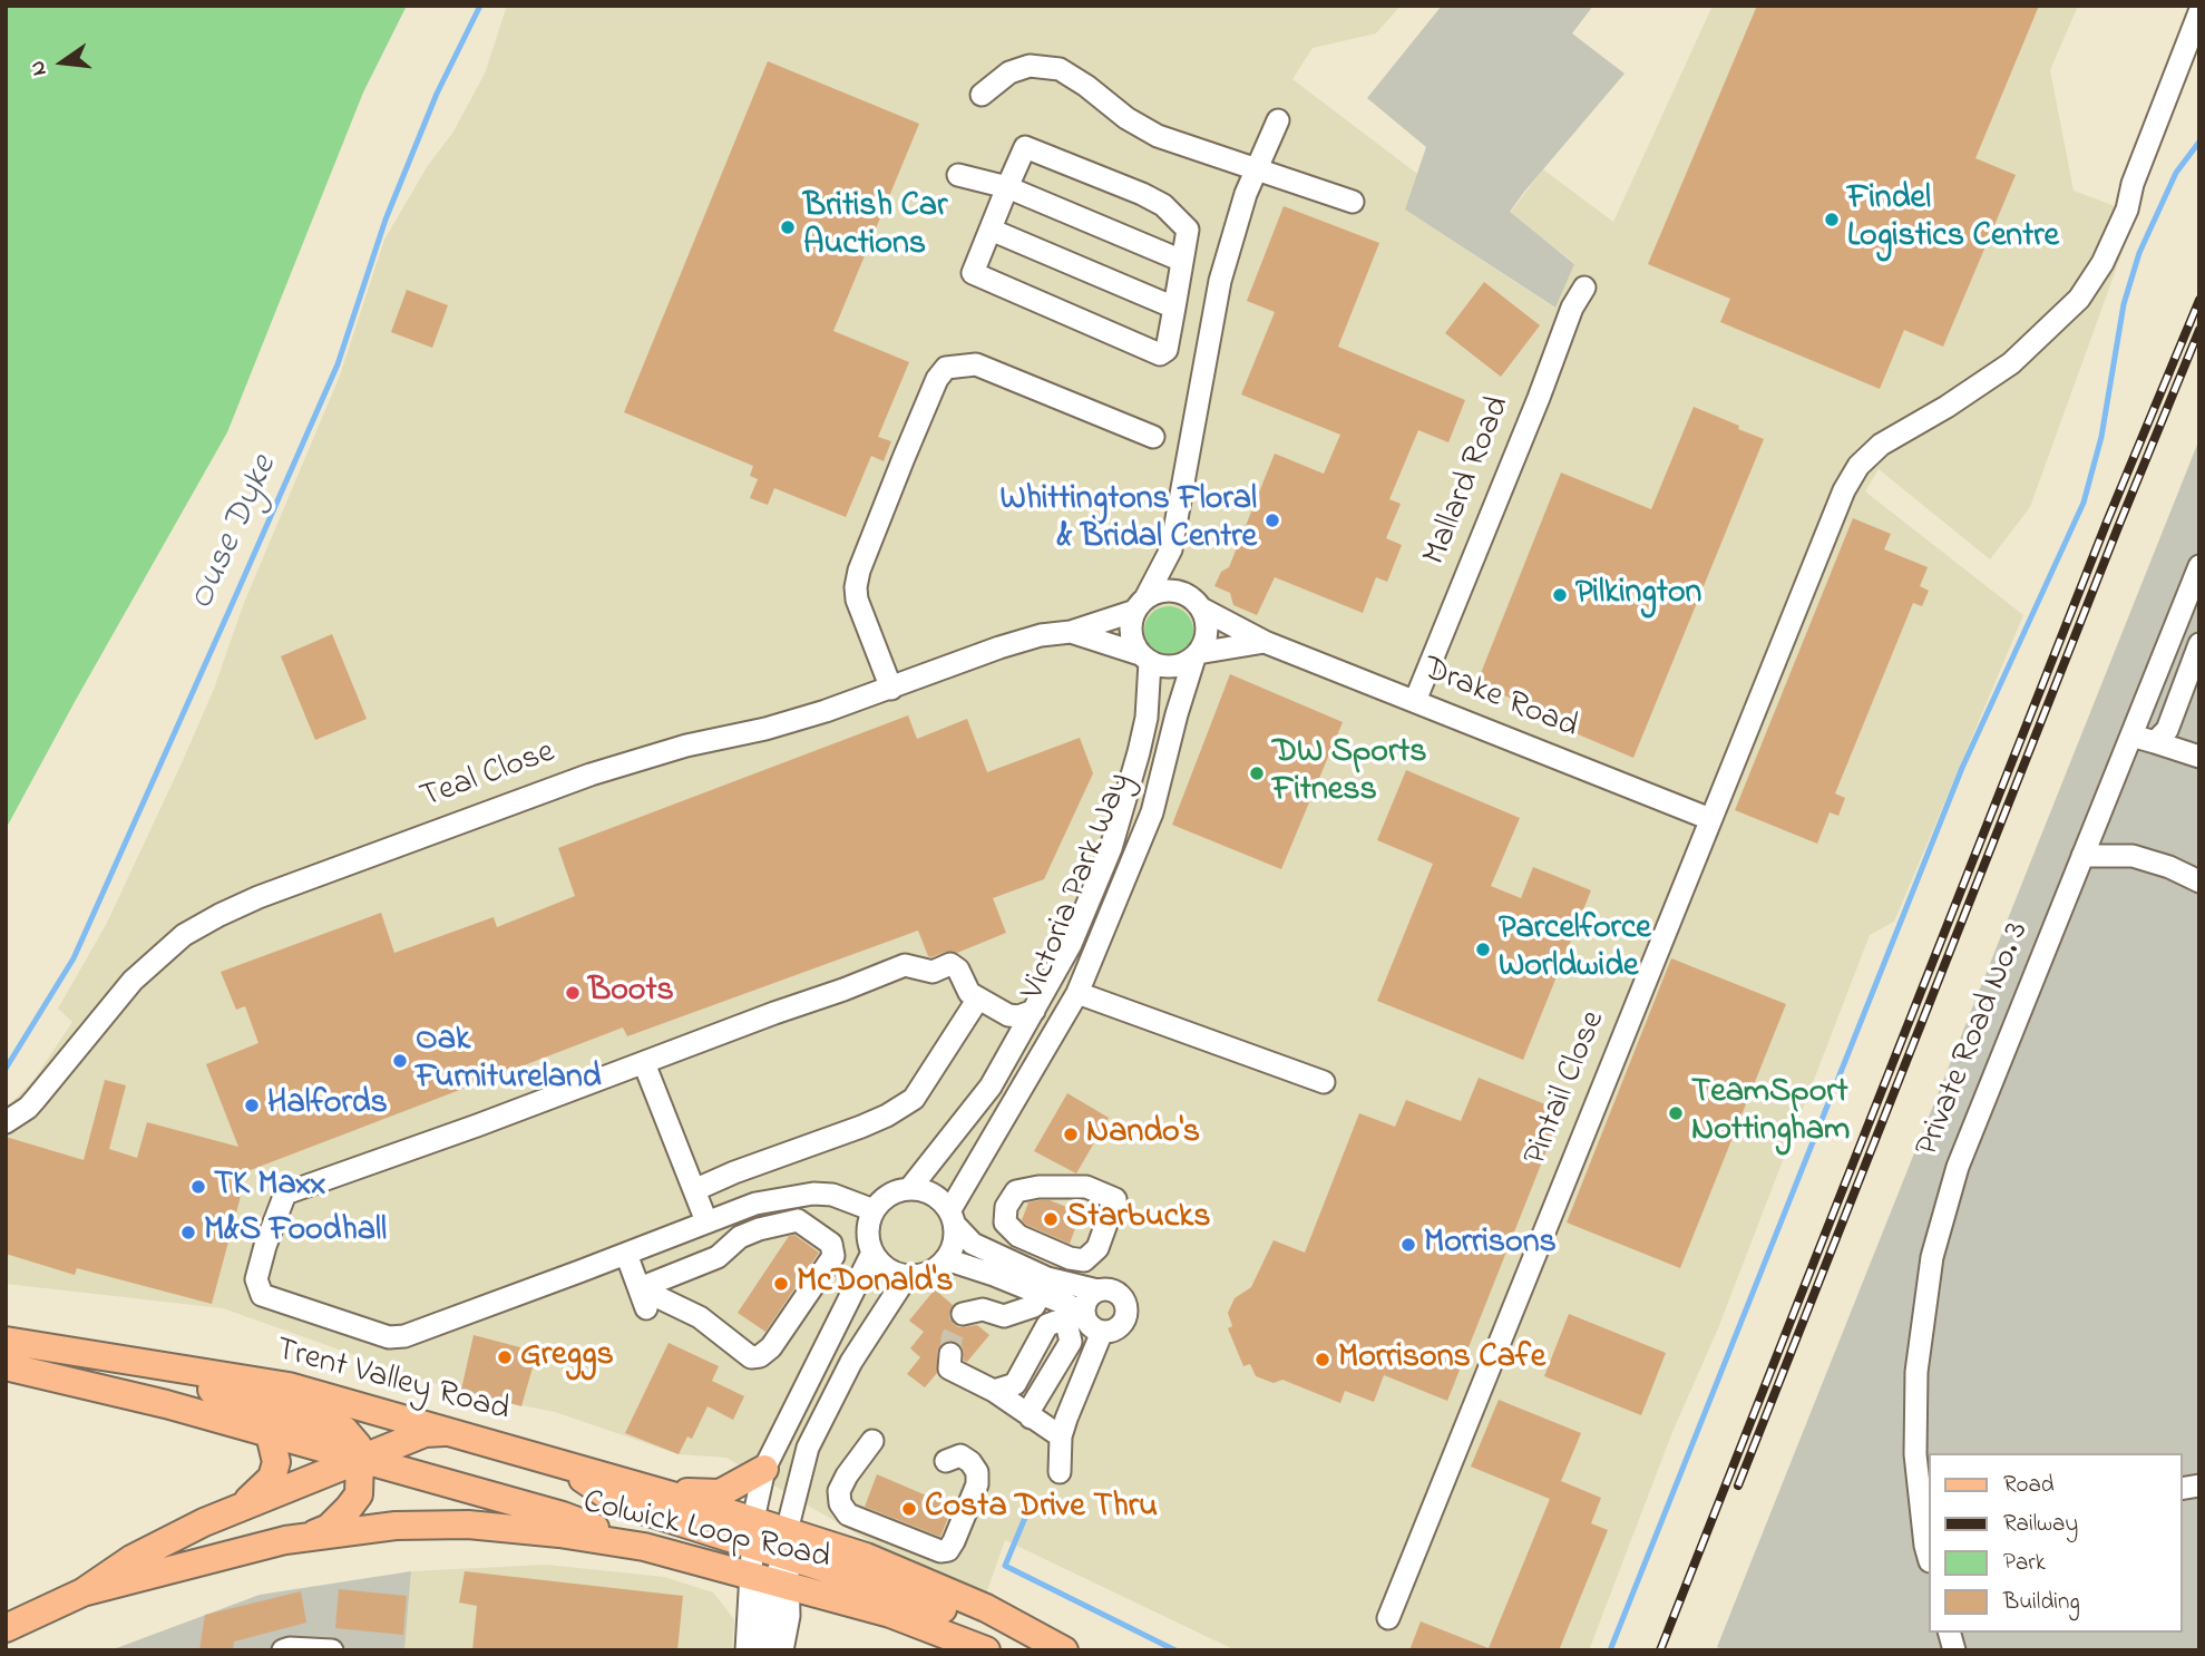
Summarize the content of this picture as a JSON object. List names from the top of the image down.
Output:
{
  "streets": {
    "main road": ["Trent Valley Road", "Colwick Loop Road"],
    "street": [
      "Mallard Road",
      "Drake Road",
      "Teal Close",
      "Victoria Park Way",
      "Private Road No. 3",
      "Pintail Close"
    ]
  },
  "crossings": [
    ["Mallard Road", "Drake Road"],
    ["Drake Road", "Teal Close"],
    ["Drake Road", "Victoria Park Way"],
    ["Drake Road", "Pintail Close"],
    ["Teal Close", "Victoria Park Way"],
    ["Trent Valley Road", "Colwick Loop Road"]
  ],
  "water": ["Ouse Dyke"],
  "places": [
    "Findel Logistics Centre",
    "British Car Auctions",
    "Whittingtons Floral & Bridal Centre",
    "Pilkington",
    "DW Sports Fitness",
    "Parcelforce Worldwide",
    "Boots",
    "Oak Furnitureland",
    "Halfords",
    "TeamSport Nottingham",
    "Nando's",
    "TK Maxx",
    "Starbucks",
    "M&S Foodhall",
    "Morrisons",
    "McDonald's",
    "Greggs",
    "Morrisons Cafe",
    "Costa Drive Thru"
  ],
  "legend": [
    "Road",
    "Railway",
    "Park",
    "Building"
  ],
  "north": "left"
}
